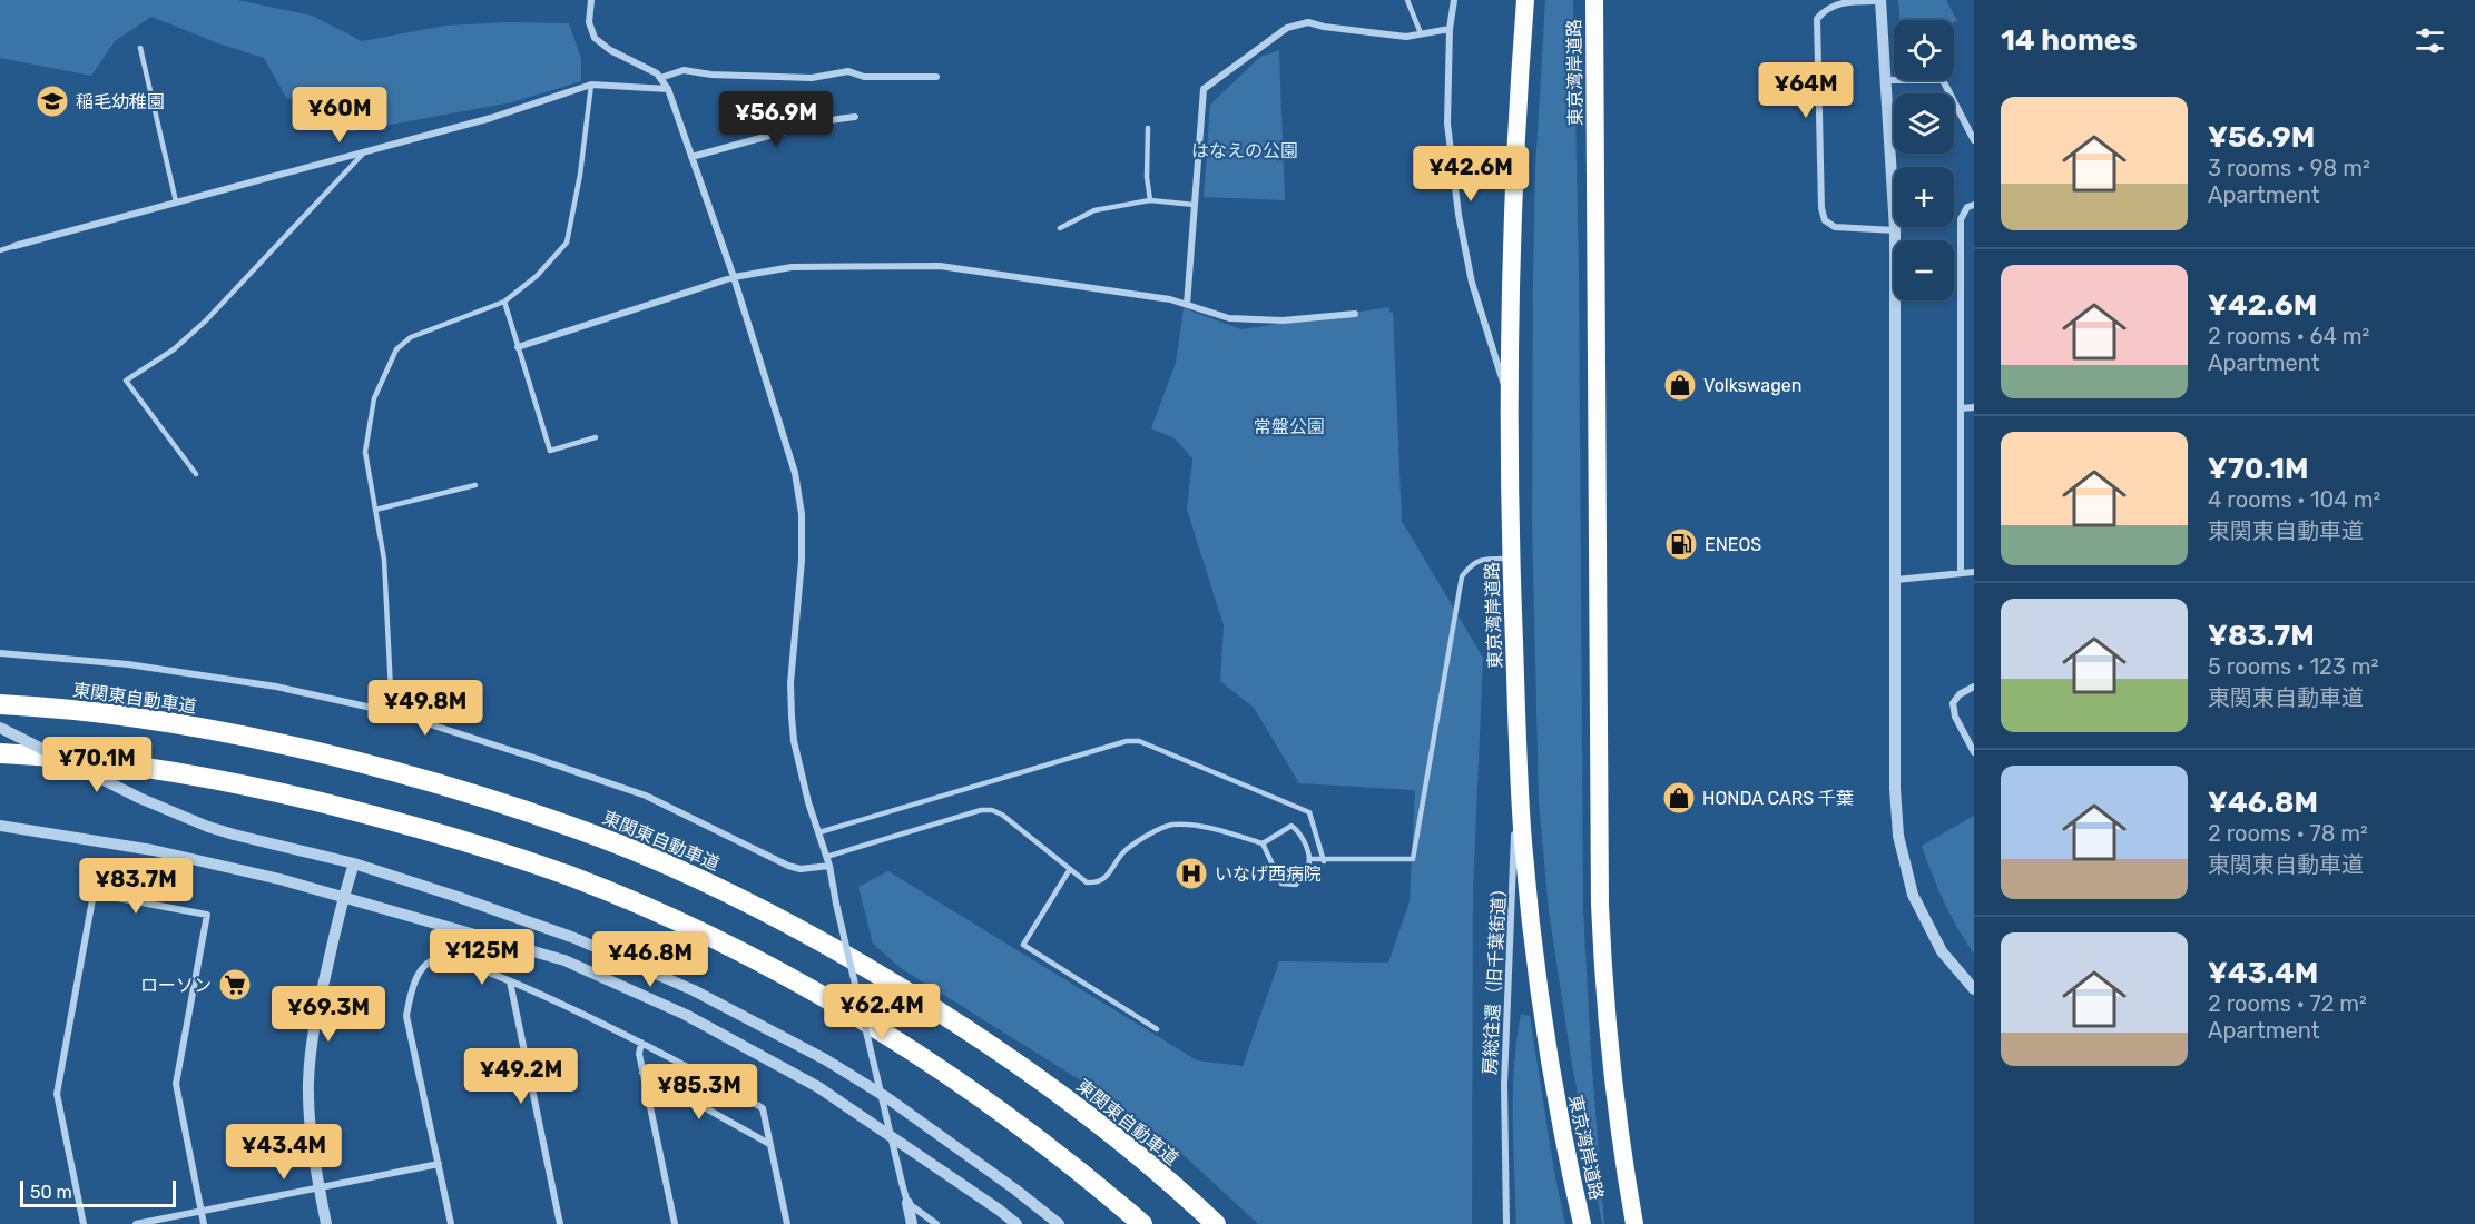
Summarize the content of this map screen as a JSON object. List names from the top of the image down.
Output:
{
  "streets": {
    "highway": ["東京湾岸道路", "東関東自動車道"],
    "street": ["房総往還（旧千葉街道）"]
  },
  "crossings": [
    ["東京湾岸道路", "房総往還（旧千葉街道）"]
  ],
  "parks": ["はなえの公園", "常盤公園"],
  "places": {
    "school or university": ["稲毛幼稚園"],
    "shop": ["Volkswagen", "HONDA CARS 千葉"],
    "fuel station": ["ENEOS"],
    "hospital": ["いなげ西病院"],
    "supermarket": ["ローソン"]
  },
  "scale_bar": "50 m",
  "page": {
    "heading": "14 homes",
    "map_buttons": ["+", "−"],
    "price": [
      "¥64M",
      "¥60M",
      "¥56.9M",
      "¥42.6M",
      "¥49.8M",
      "¥70.1M",
      "¥83.7M",
      "¥125M",
      "¥46.8M",
      "¥62.4M",
      "¥69.3M",
      "¥49.2M",
      "¥85.3M",
      "¥43.4M"
    ],
    "list": [
      {
        "name": "¥56.9M",
        "note": "3 rooms · 98 m² · Apartment"
      },
      {
        "name": "¥42.6M",
        "note": "2 rooms · 64 m² · Apartment"
      },
      {
        "name": "¥70.1M",
        "note": "4 rooms · 104 m² · 東関東自動車道"
      },
      {
        "name": "¥83.7M",
        "note": "5 rooms · 123 m² · 東関東自動車道"
      },
      {
        "name": "¥46.8M",
        "note": "2 rooms · 78 m² · 東関東自動車道"
      },
      {
        "name": "¥43.4M",
        "note": "2 rooms · 72 m² · Apartment"
      }
    ],
    "scale": "50 m"
  }
}
